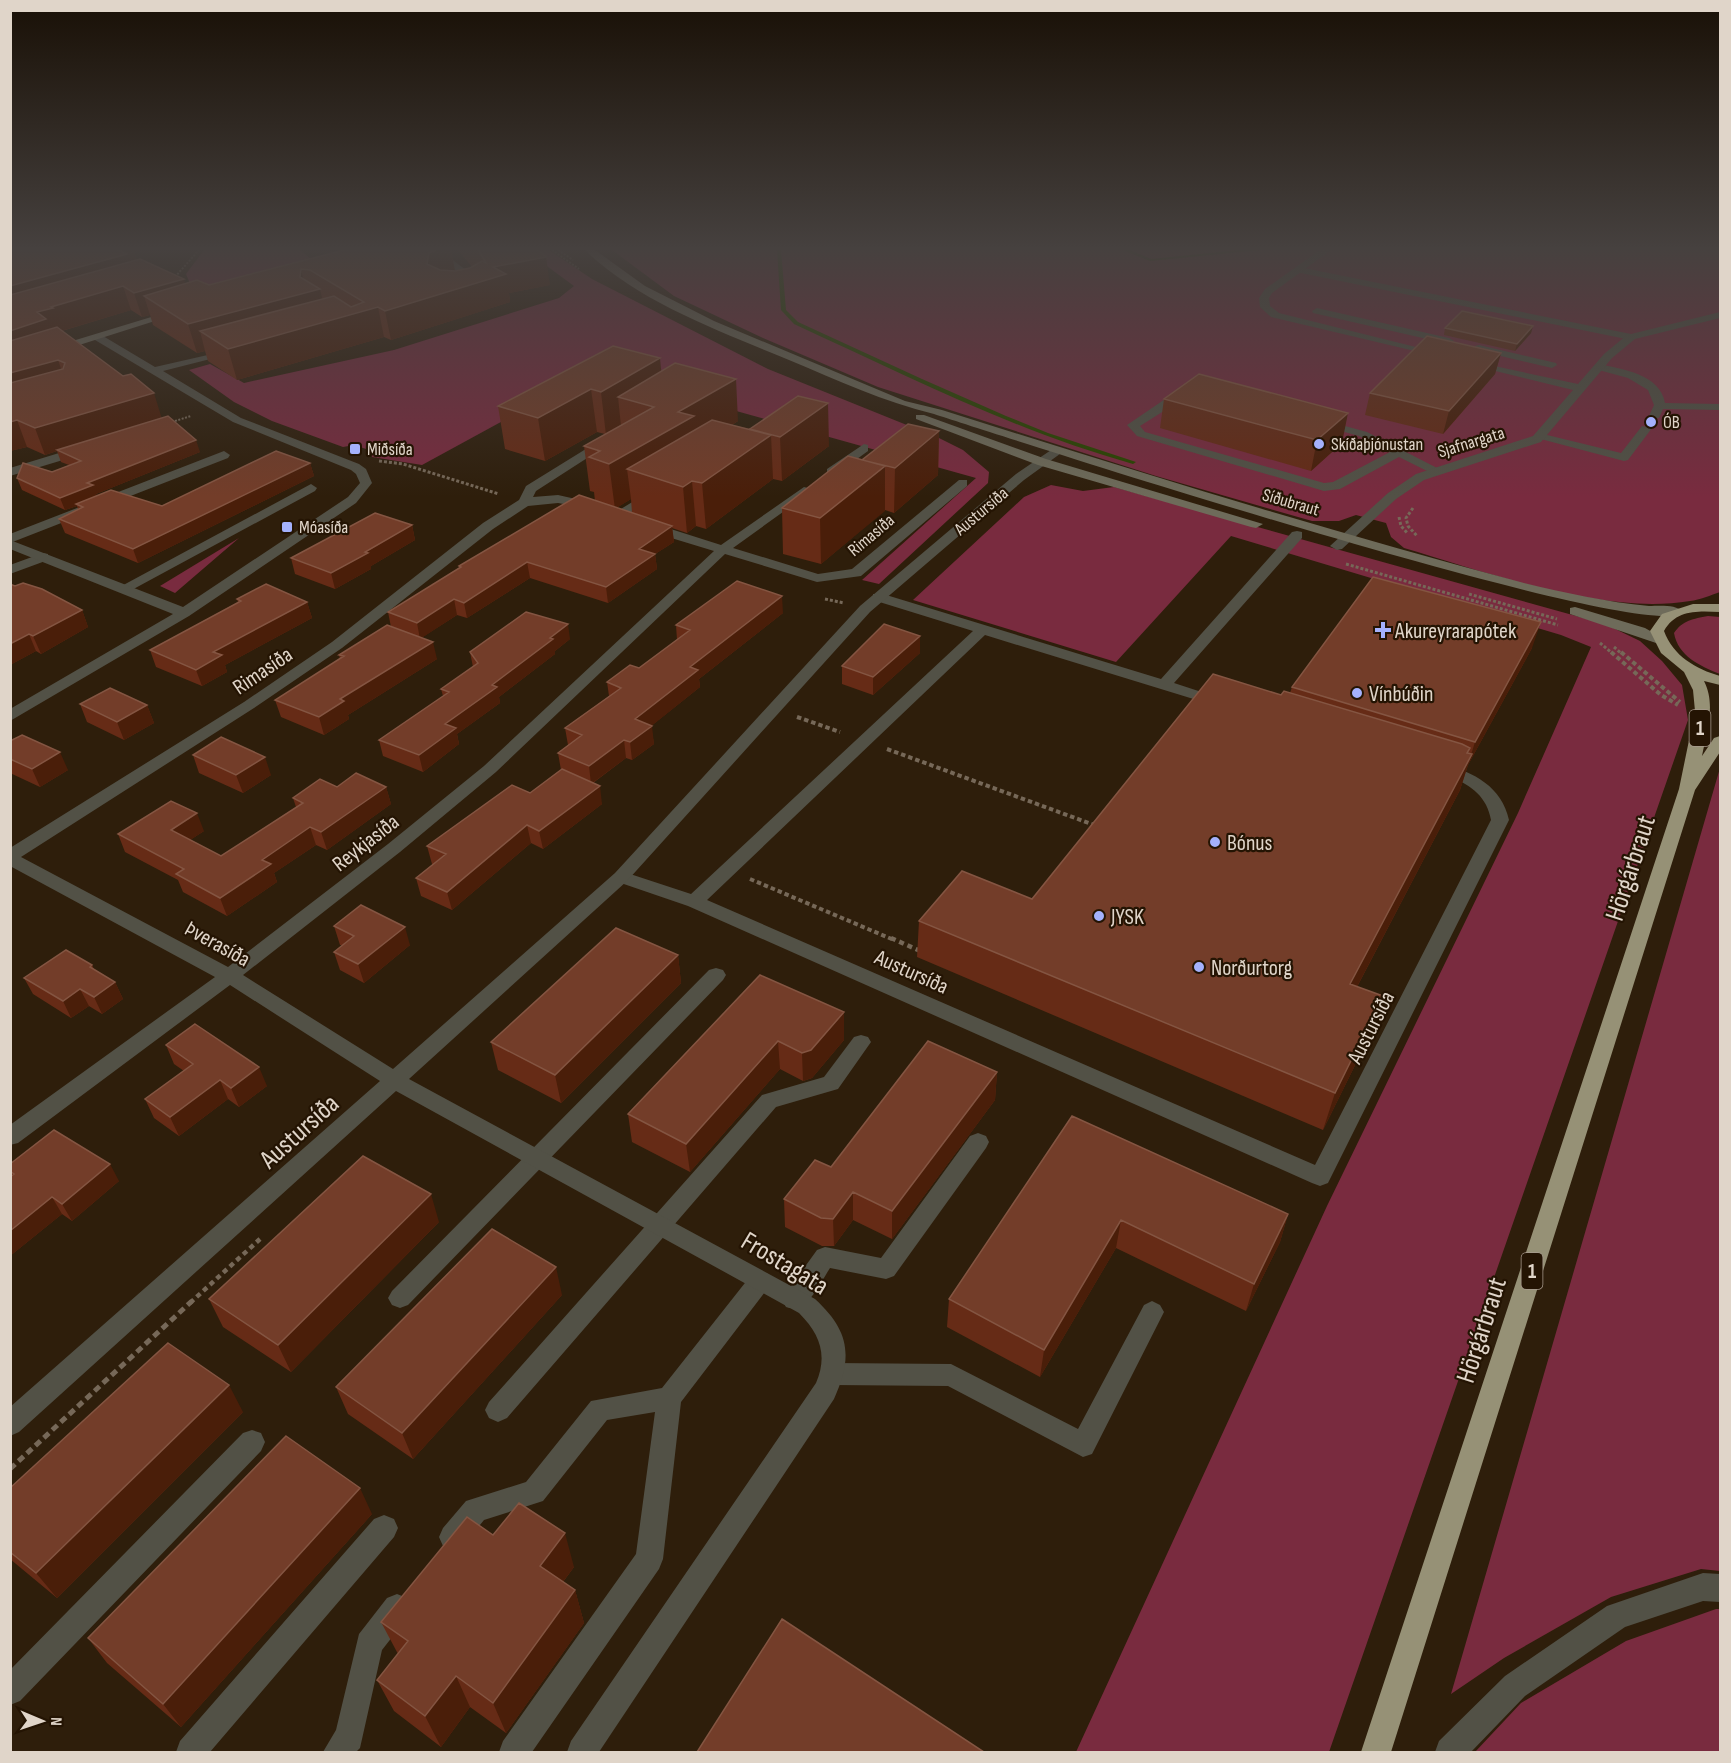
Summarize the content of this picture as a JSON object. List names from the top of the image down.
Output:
{
  "streets": {
    "highway": ["1", "Hörgárbraut"],
    "street": [
      "Sjafnargata",
      "Síðubraut",
      "Austursíða",
      "Rimasíða",
      "Reykjasíða",
      "Þverasíða",
      "Frostagata"
    ]
  },
  "crossings": [
    ["Sjafnargata", "Síðubraut"],
    ["Síðubraut", "Austursíða"],
    ["Síðubraut", "1"],
    ["Austursíða", "Þverasíða"],
    ["Austursíða", "Frostagata"],
    ["Rimasíða", "Reykjasíða"],
    ["Rimasíða", "Þverasíða"],
    ["1", "Hörgárbraut"],
    ["Reykjasíða", "Þverasíða"],
    ["Þverasíða", "Frostagata"]
  ],
  "places": {
    "other": [
      "ÓB",
      "Skíðaþjónustan",
      "Vínbúðin",
      "Bónus",
      "JYSK",
      "Norðurtorg"
    ],
    "transit": ["Miðsíða", "Móasíða"],
    "health": ["Akureyrarapótek"]
  },
  "north": "right"
}
